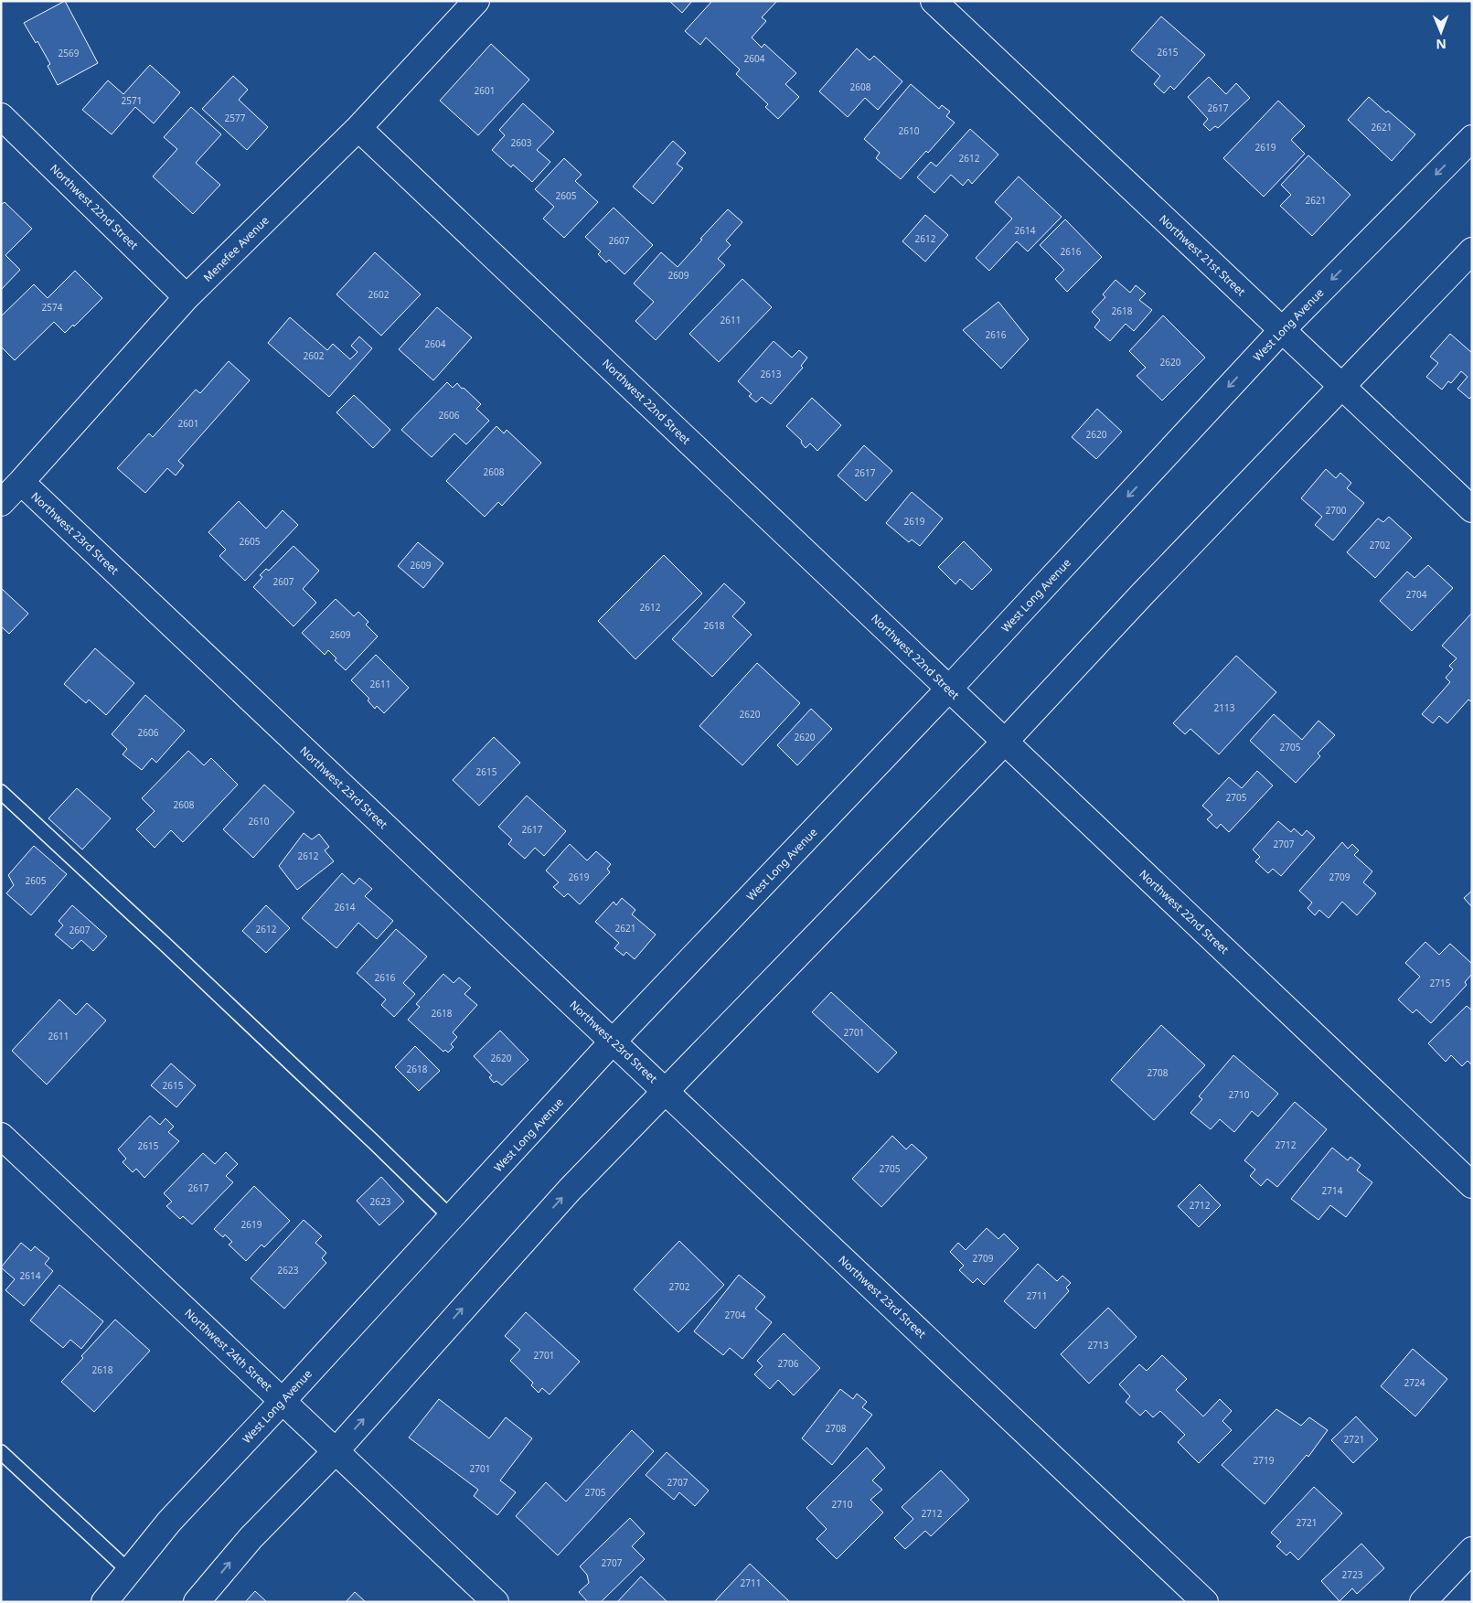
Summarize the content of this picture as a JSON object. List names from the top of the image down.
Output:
{
  "streets": {
    "street": [
      "Northwest 22nd Street",
      "Menefee Avenue",
      "Northwest 21st Street",
      "West Long Avenue",
      "Northwest 23rd Street",
      "Northwest 24th Street"
    ]
  },
  "crossings": [
    ["Northwest 22nd Street", "Menefee Avenue"],
    ["Northwest 22nd Street", "West Long Avenue"],
    ["Menefee Avenue", "Northwest 23rd Street"],
    ["Northwest 21st Street", "West Long Avenue"],
    ["West Long Avenue", "Northwest 23rd Street"],
    ["West Long Avenue", "Northwest 24th Street"]
  ],
  "house_numbers": [
    "2615",
    "2569",
    "2604",
    "2608",
    "2601",
    "2571",
    "2617",
    "2577",
    "2621",
    "2610",
    "2603",
    "2619",
    "2612",
    "2605",
    "2621",
    "2614",
    "2612",
    "2607",
    "2616",
    "2609",
    "2602",
    "2574",
    "2618",
    "2611",
    "2616",
    "2604",
    "2602",
    "2620",
    "2613",
    "2606",
    "2601",
    "2620",
    "2608",
    "2617",
    "2700",
    "2619",
    "2605",
    "2702",
    "2609",
    "2607",
    "2704",
    "2612",
    "2618",
    "2609",
    "2611",
    "2113",
    "2620",
    "2606",
    "2620",
    "2705",
    "2615",
    "2705",
    "2608",
    "2610",
    "2617",
    "2707",
    "2612",
    "2619",
    "2709",
    "2605",
    "2614",
    "2621",
    "2612",
    "2607",
    "2616",
    "2715",
    "2618",
    "2701",
    "2611",
    "2620",
    "2618",
    "2708",
    "2615",
    "2710",
    "2712",
    "2615",
    "2705",
    "2617",
    "2714",
    "2623",
    "2712",
    "2619",
    "2709",
    "2623",
    "2614",
    "2702",
    "2711",
    "2704",
    "2713",
    "2701",
    "2706",
    "2618",
    "2724",
    "2708",
    "2721",
    "2719",
    "2701",
    "2707",
    "2705",
    "2710",
    "2712",
    "2721",
    "2707",
    "2723",
    "2711"
  ],
  "north": "bottom"
}
